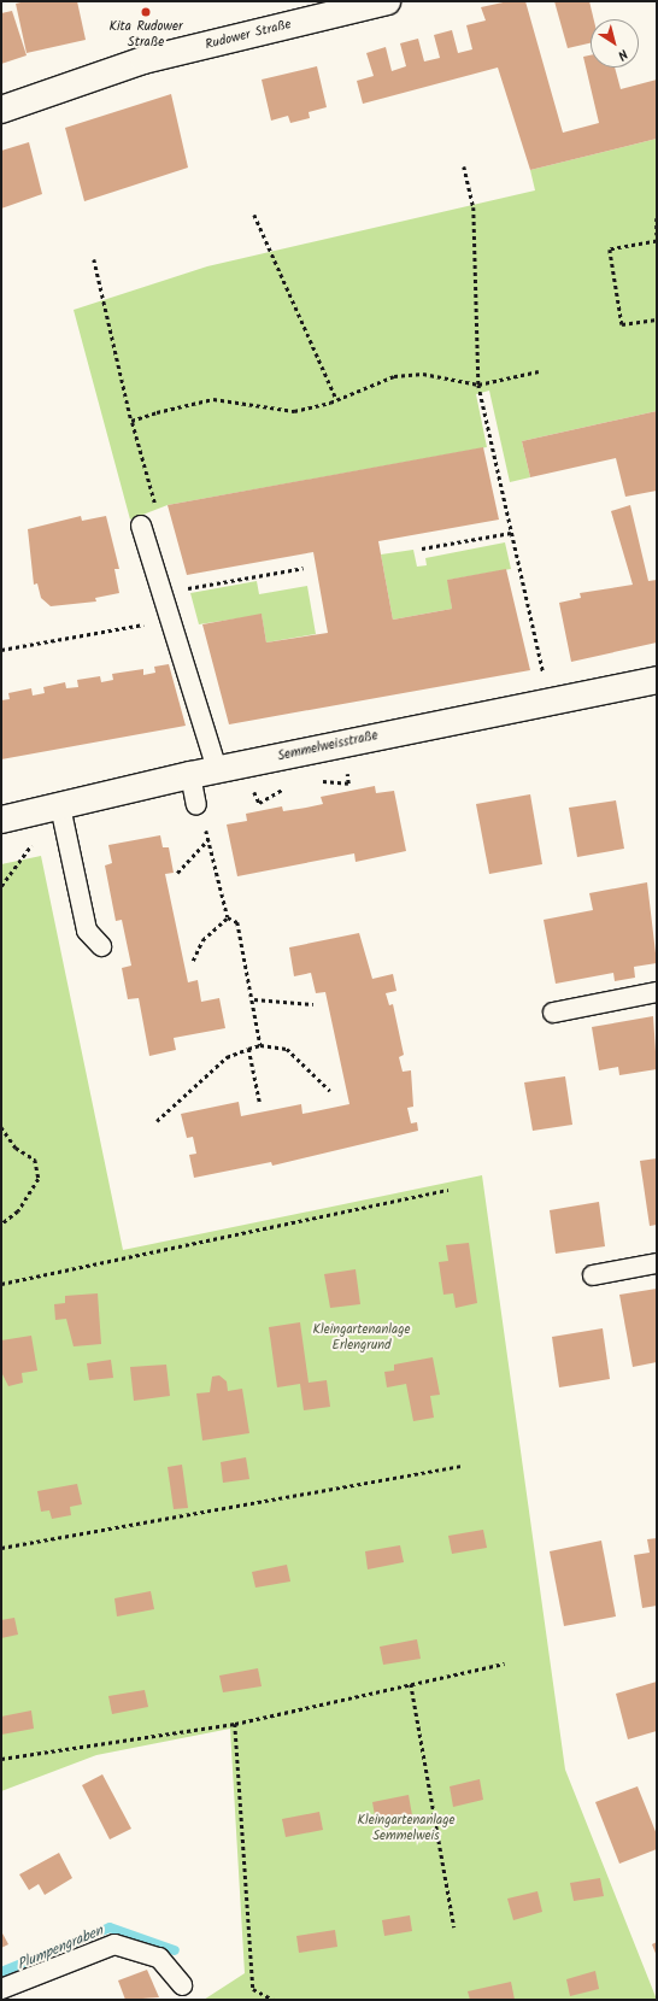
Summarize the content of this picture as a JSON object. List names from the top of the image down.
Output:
{
  "streets": {
    "street": ["Rudower Straße", "Semmelweisstraße"]
  },
  "water": ["Plumpengraben"],
  "parks": ["Kleingartenanlage Erlengrund", "Kleingartenanlage Semmelweis"],
  "places": ["Kita Rudower Straße"],
  "north": "bottom right"
}
